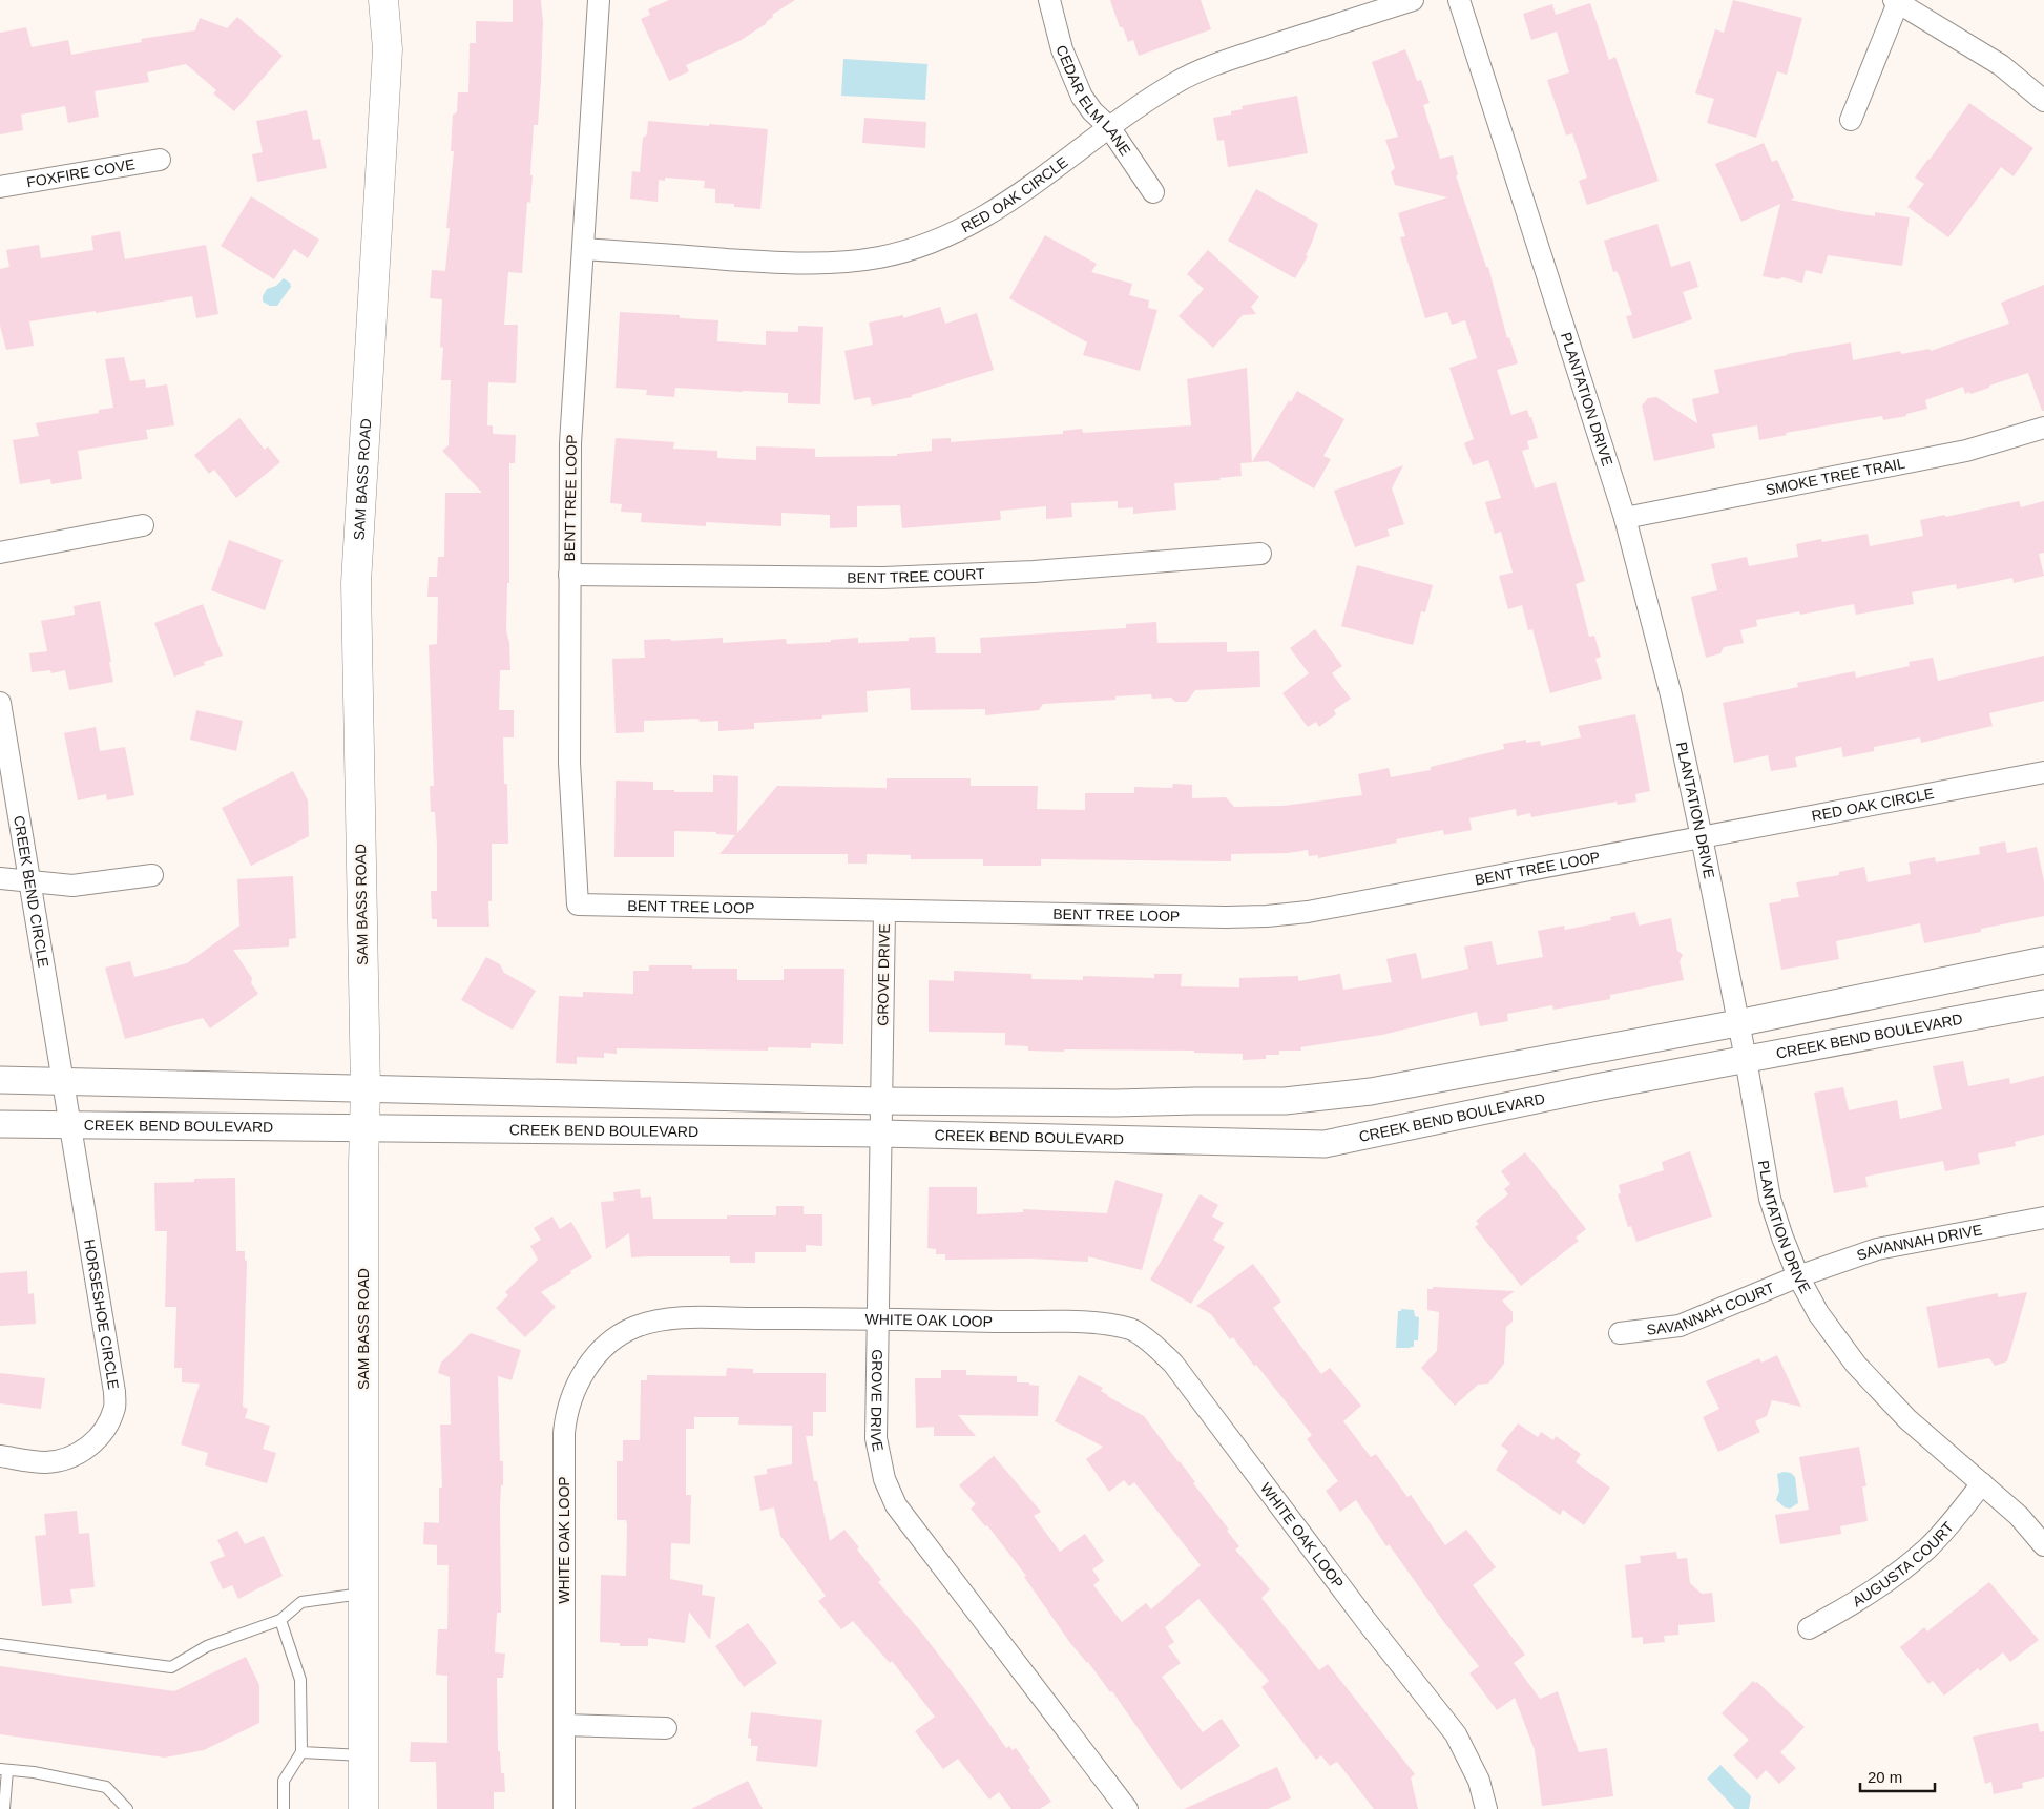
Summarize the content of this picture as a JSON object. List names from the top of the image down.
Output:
{
  "streets": {
    "main road": ["SAM BASS ROAD"],
    "street": [
      "CEDAR ELM LANE",
      "FOXFIRE COVE",
      "RED OAK CIRCLE",
      "PLANTATION DRIVE",
      "SMOKE TREE TRAIL",
      "BENT TREE LOOP",
      "BENT TREE COURT",
      "CREEK BEND CIRCLE",
      "GROVE DRIVE",
      "CREEK BEND BOULEVARD",
      "SAVANNAH DRIVE",
      "SAVANNAH COURT",
      "HORSESHOE CIRCLE",
      "WHITE OAK LOOP",
      "AUGUSTA COURT"
    ]
  },
  "crossings": [
    ["CEDAR ELM LANE", "RED OAK CIRCLE"],
    ["RED OAK CIRCLE", "PLANTATION DRIVE"],
    ["RED OAK CIRCLE", "BENT TREE LOOP"],
    ["PLANTATION DRIVE", "SMOKE TREE TRAIL"],
    ["PLANTATION DRIVE", "BENT TREE LOOP"],
    ["PLANTATION DRIVE", "CREEK BEND BOULEVARD"],
    ["PLANTATION DRIVE", "SAVANNAH DRIVE"],
    ["PLANTATION DRIVE", "SAVANNAH COURT"],
    ["PLANTATION DRIVE", "AUGUSTA COURT"],
    ["SAM BASS ROAD", "CREEK BEND BOULEVARD"],
    ["BENT TREE LOOP", "BENT TREE COURT"],
    ["BENT TREE LOOP", "GROVE DRIVE"],
    ["CREEK BEND CIRCLE", "HORSESHOE CIRCLE"],
    ["GROVE DRIVE", "CREEK BEND BOULEVARD"],
    ["GROVE DRIVE", "WHITE OAK LOOP"],
    ["CREEK BEND BOULEVARD", "HORSESHOE CIRCLE"],
    ["SAVANNAH DRIVE", "SAVANNAH COURT"]
  ],
  "scale_bar": "20 m"
}
